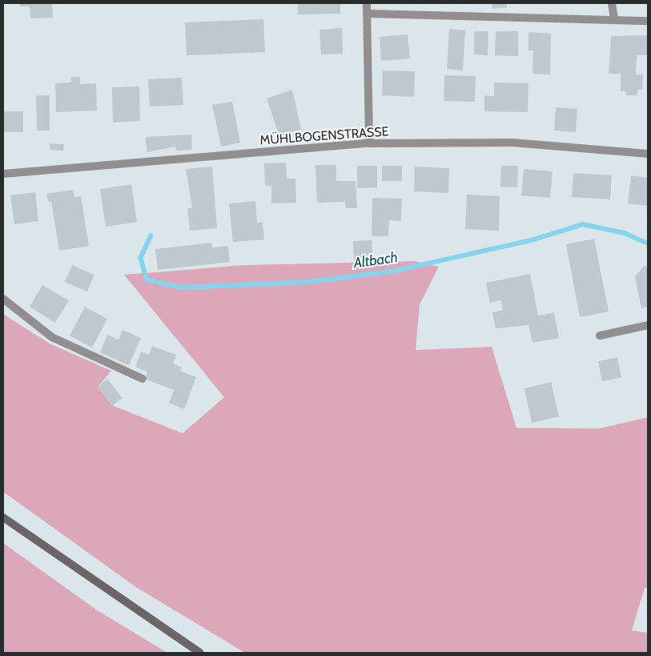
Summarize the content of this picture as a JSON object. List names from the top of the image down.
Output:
{
  "streets": {
    "street": ["MÜHLBOGENSTRASSE"]
  },
  "water": ["Altbach"]
}
